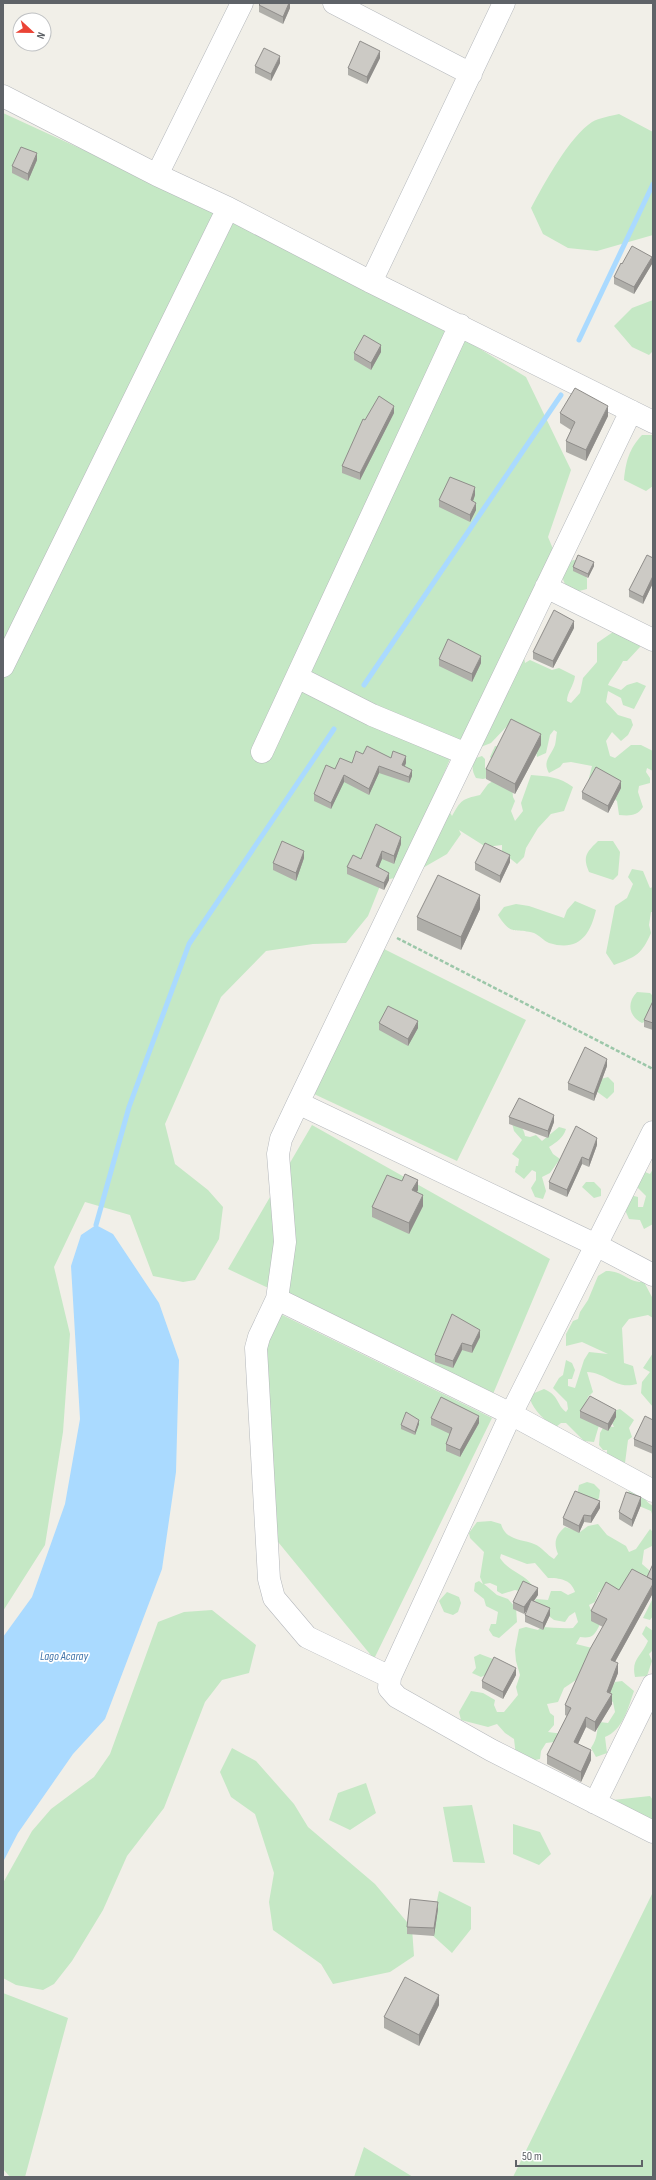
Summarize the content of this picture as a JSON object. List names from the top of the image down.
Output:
{
  "water": ["Lago Acaray"],
  "scale_bar": "50 m",
  "north": "right"
}
